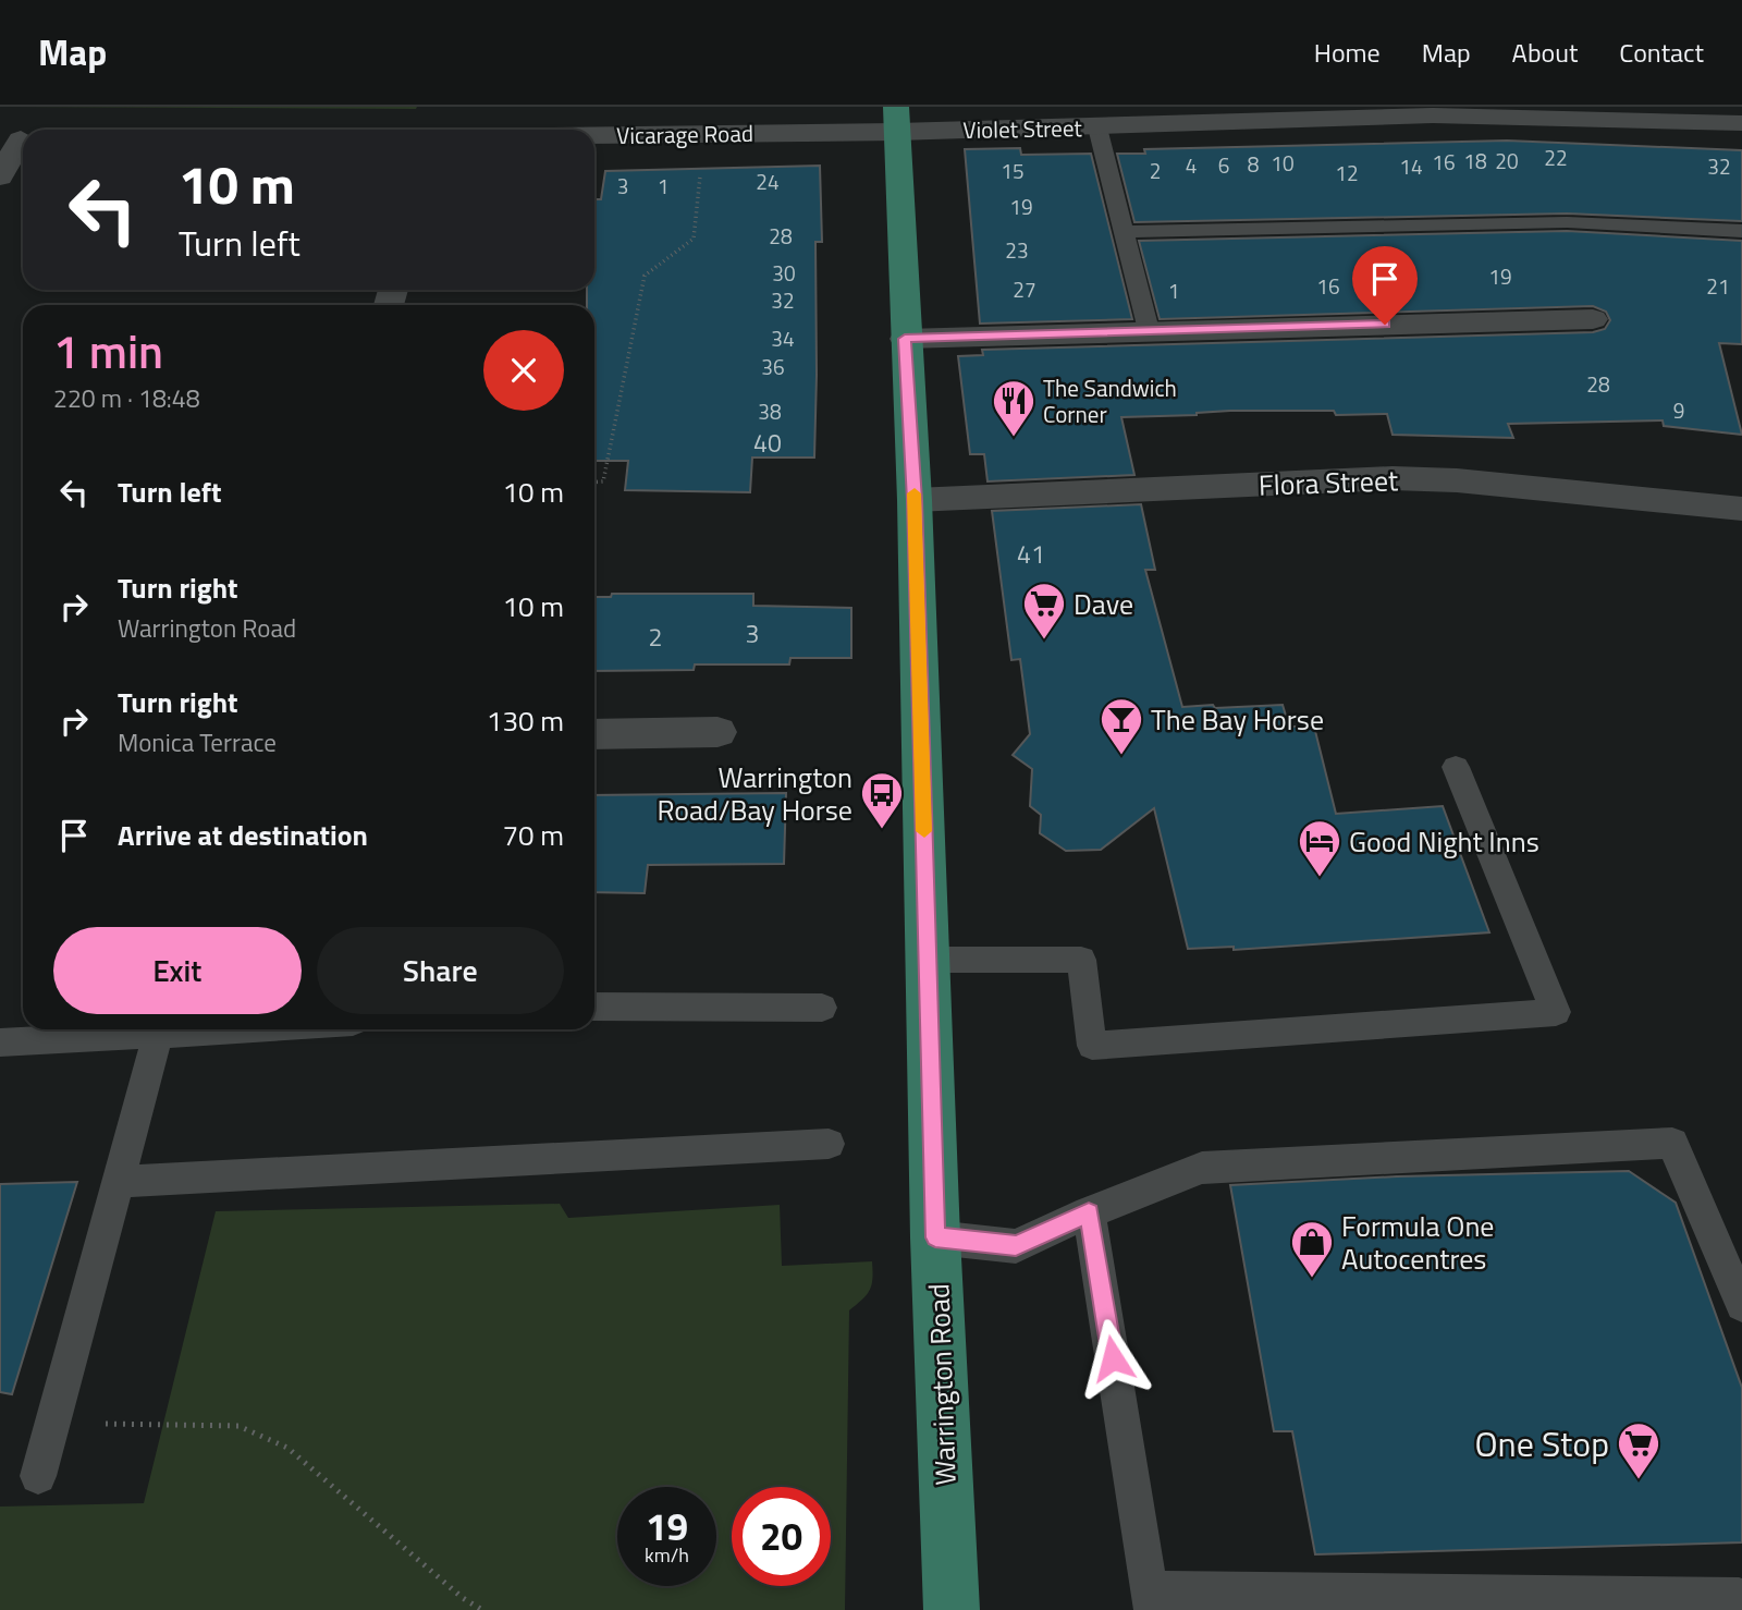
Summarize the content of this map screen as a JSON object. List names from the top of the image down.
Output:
{
  "streets": {
    "main road": ["Warrington Road"],
    "street": ["Violet Street", "Vicarage Road", "Flora Street"]
  },
  "crossings": [
    ["Violet Street", "Vicarage Road"],
    ["Violet Street", "Warrington Road"],
    ["Vicarage Road", "Warrington Road"],
    ["Flora Street", "Warrington Road"]
  ],
  "places": {
    "restaurant": ["The Sandwich Corner"],
    "supermarket": ["Dave", "One Stop"],
    "bar": ["The Bay Horse"],
    "bus stop": ["Warrington Road/Bay Horse"],
    "hotel": ["Good Night Inns"],
    "shop": ["Formula One Autocentres"]
  },
  "house_numbers": [
    "22",
    "18",
    "20",
    "16",
    "10",
    "8",
    "4",
    "6",
    "14",
    "32",
    "15",
    "2",
    "12",
    "24",
    "3",
    "1",
    "19",
    "28",
    "23",
    "30",
    "19",
    "16",
    "21",
    "27",
    "1",
    "32",
    "34",
    "36",
    "28",
    "9",
    "38",
    "40",
    "41",
    "3",
    "2"
  ],
  "page": {
    "header": "Map",
    "nav": [
      "Home",
      "Map",
      "About",
      "Contact"
    ],
    "turn": ["10 m", "Turn left"],
    "heading": ["1 min", "220 m · 18:48"],
    "list": [
      {
        "name": "Turn left",
        "value": "10 m"
      },
      {
        "name": "Turn right",
        "note": "Warrington Road",
        "value": "10 m"
      },
      {
        "name": "Turn right",
        "note": "Monica Terrace",
        "value": "130 m"
      },
      {
        "name": "Arrive at destination",
        "value": "70 m"
      }
    ],
    "buttons": ["Exit", "Share"],
    "speed": "19 km/h",
    "limit": "20"
  }
}
